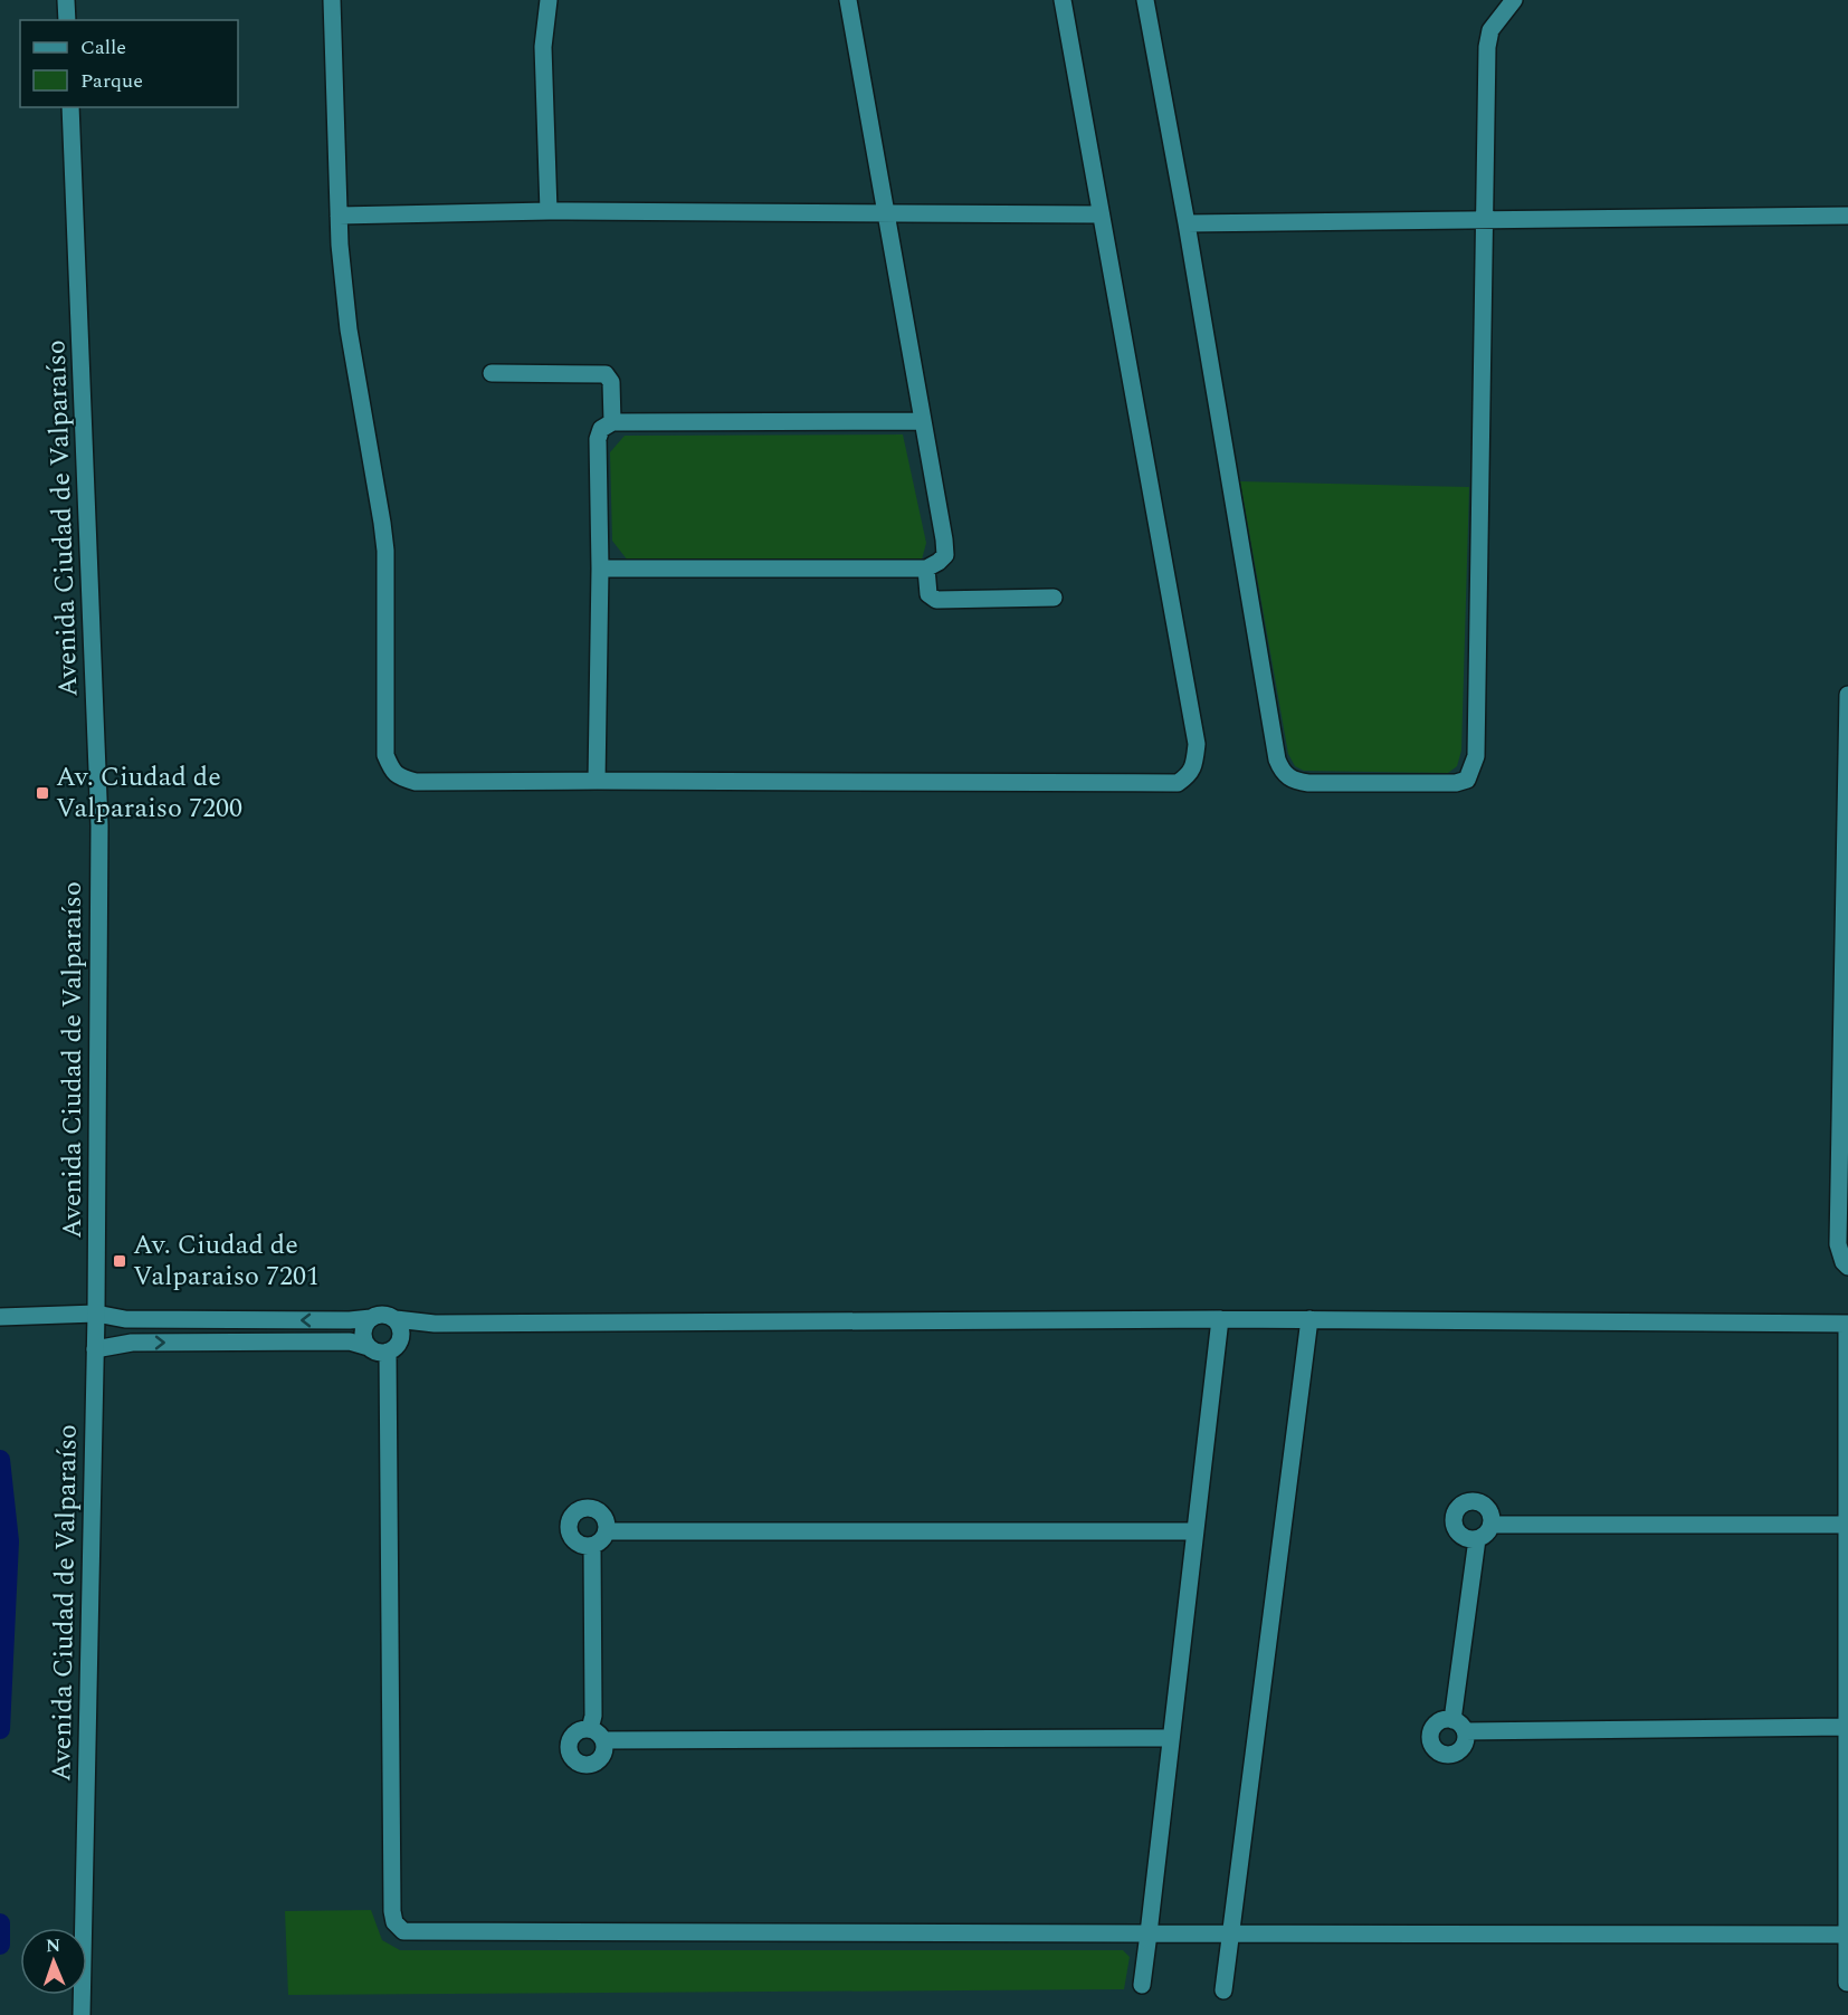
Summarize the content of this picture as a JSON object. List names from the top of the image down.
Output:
{
  "streets": {
    "street": ["Avenida Ciudad de Valparaíso"]
  },
  "places": {
    "transit": ["Av. Ciudad de Valparaiso 7200", "Av. Ciudad de Valparaiso 7201"]
  },
  "legend": ["Calle", "Parque"],
  "north": "top"
}
